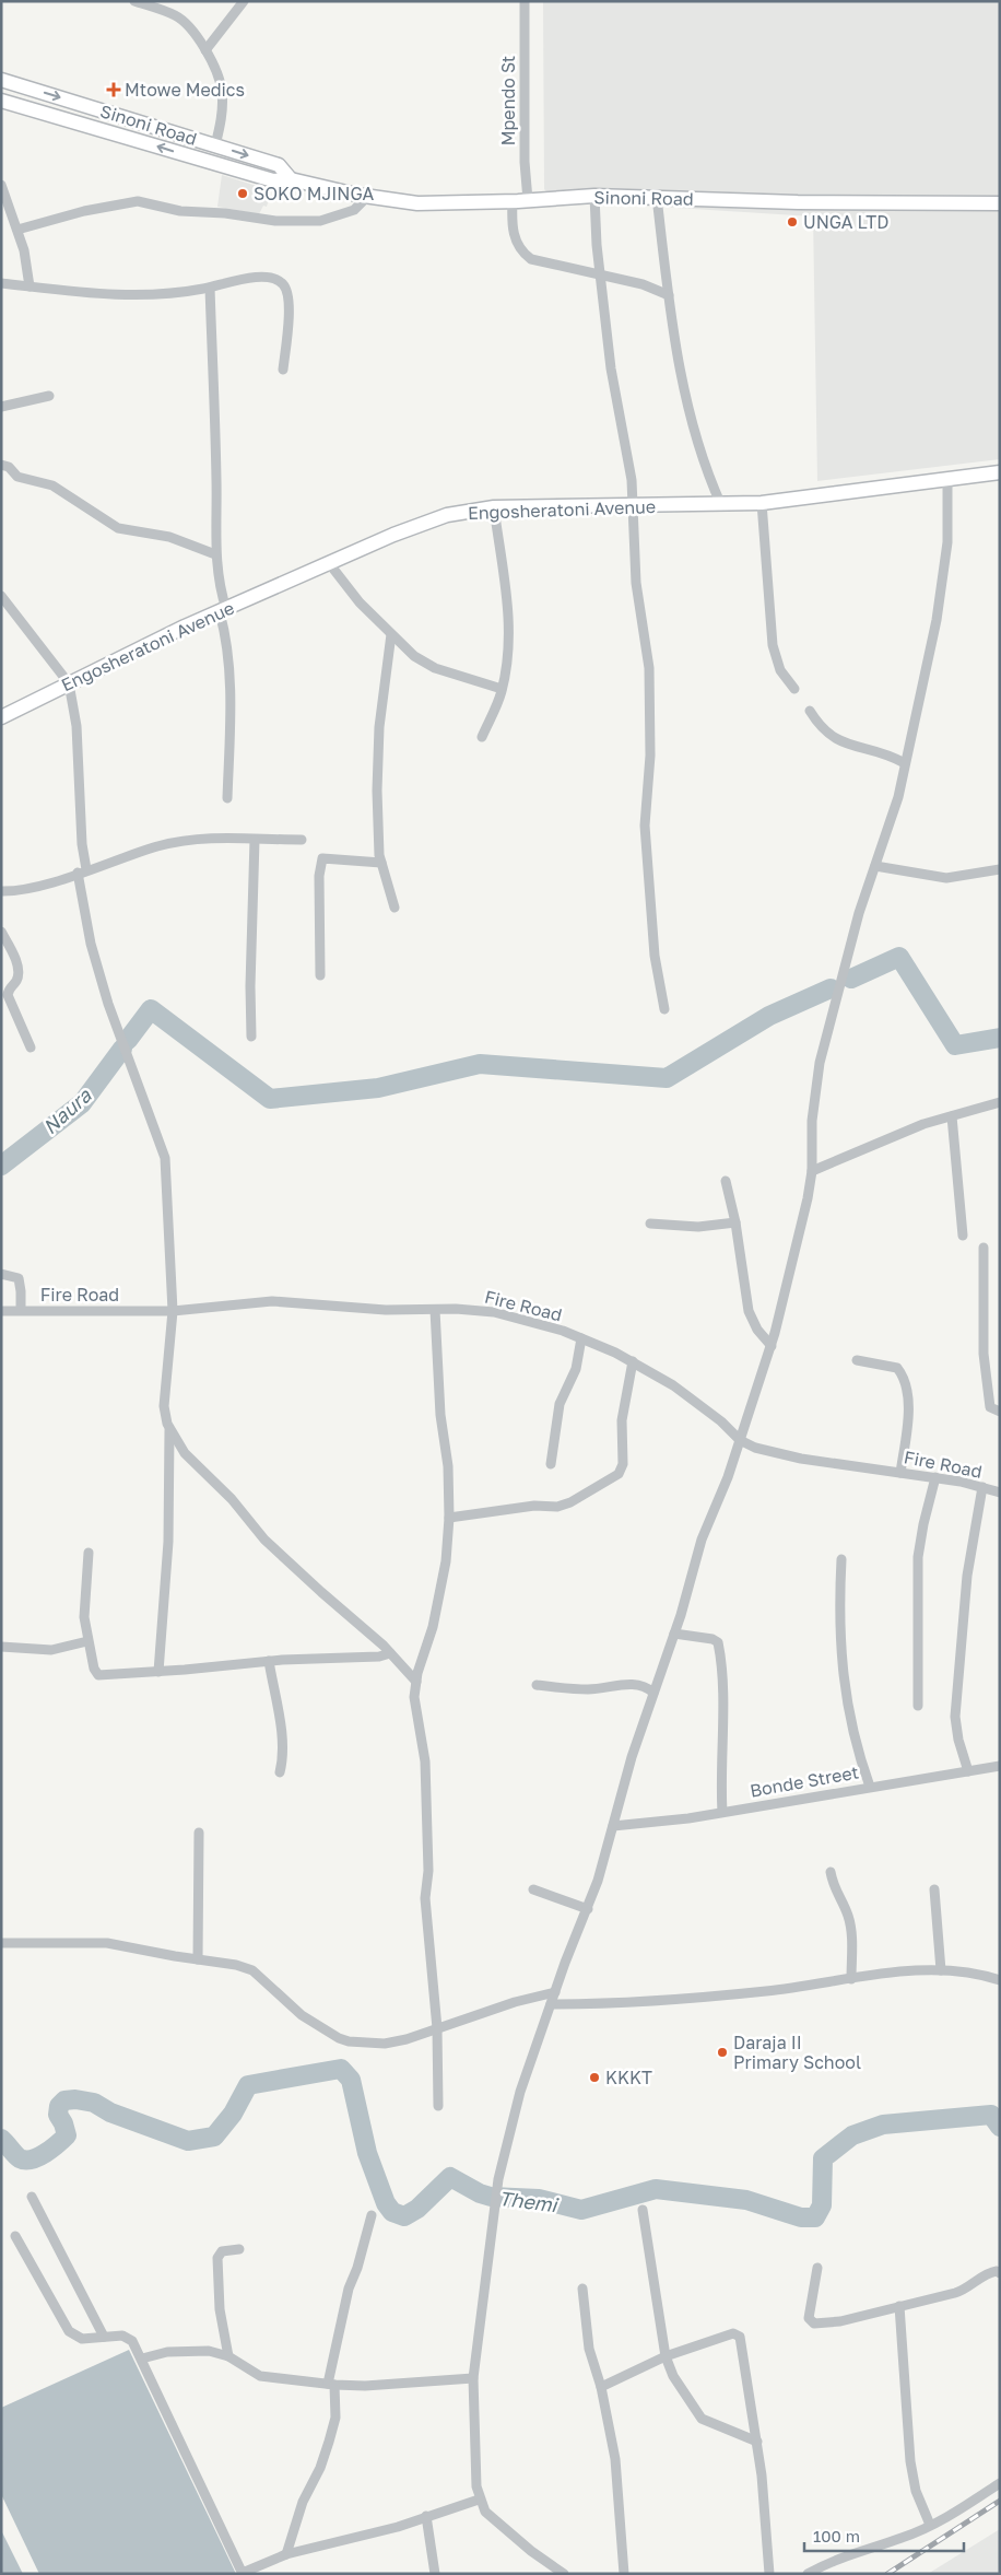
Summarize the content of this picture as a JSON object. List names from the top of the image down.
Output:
{
  "streets": {
    "street": [
      "Mpendo St",
      "Sinoni Road",
      "Engosheratoni Avenue",
      "Fire Road",
      "Bonde Street"
    ]
  },
  "crossings": [
    ["Mpendo St", "Sinoni Road"]
  ],
  "water": ["Naura", "Themi"],
  "places": {
    "health": ["Mtowe Medics"],
    "other": [
      "SOKO MJINGA",
      "UNGA LTD",
      "Daraja II Primary School",
      "KKKT"
    ]
  },
  "scale_bar": "100 m"
}
